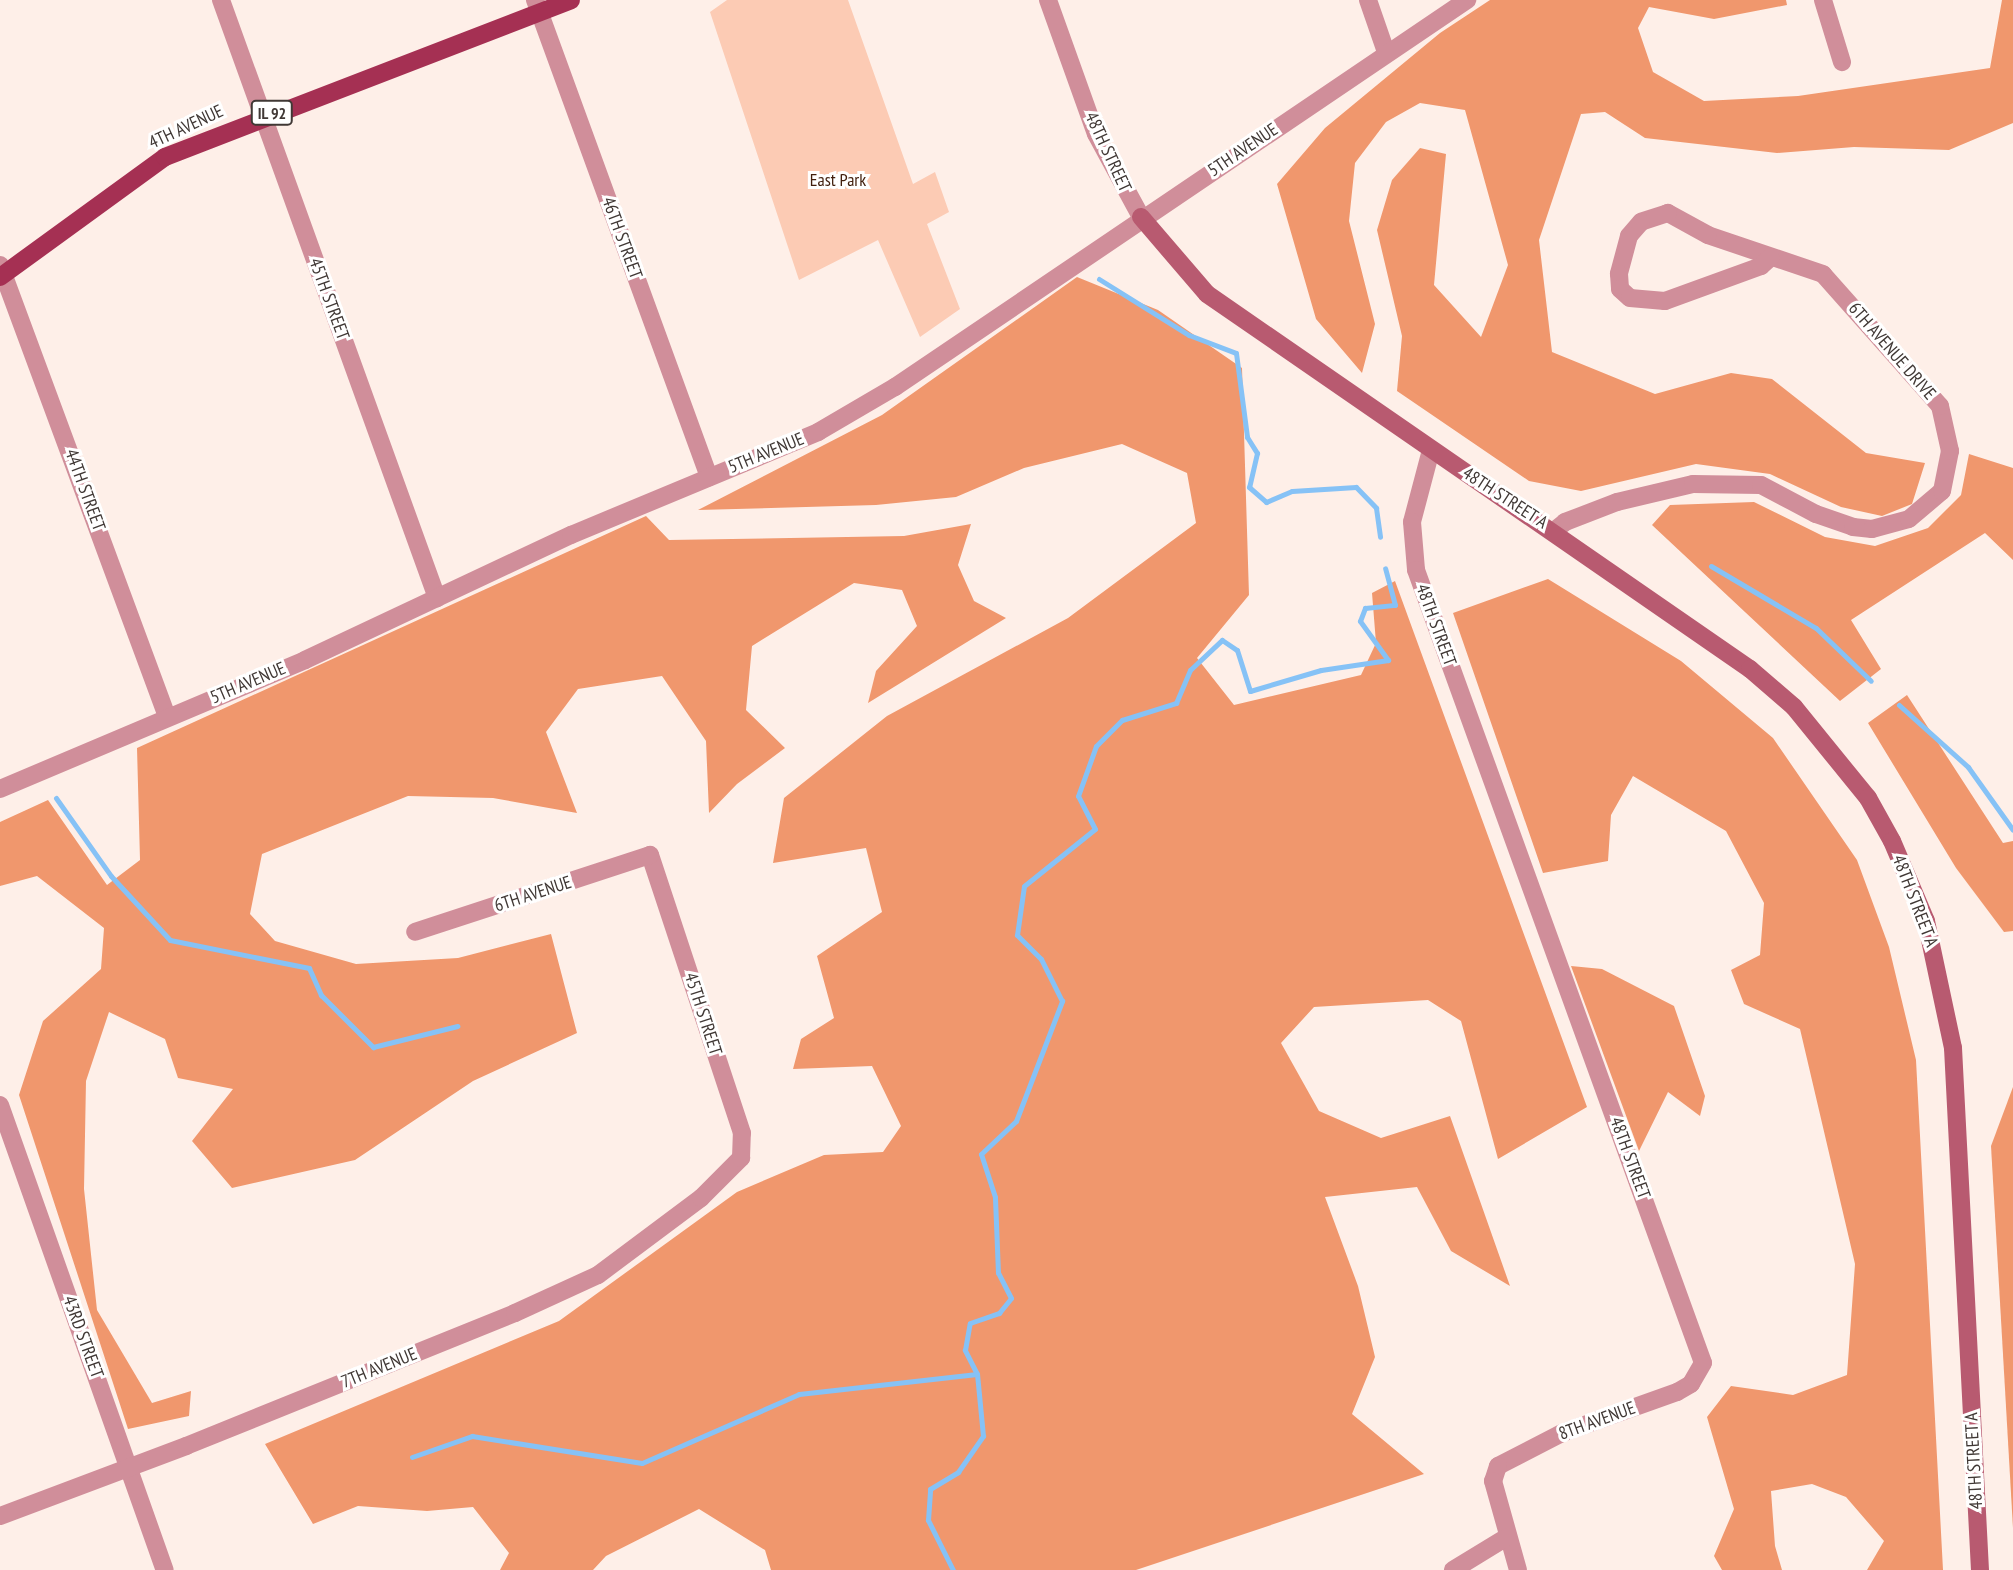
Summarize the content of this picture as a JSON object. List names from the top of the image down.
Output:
{
  "streets": {
    "main road": ["IL 92", "4TH AVENUE"],
    "street": [
      "5TH AVENUE",
      "48TH STREET",
      "46TH STREET",
      "45TH STREET",
      "6TH AVENUE DRIVE",
      "44TH STREET",
      "48TH STREET A",
      "6TH AVENUE",
      "43RD STREET",
      "7TH AVENUE",
      "8TH AVENUE"
    ]
  },
  "crossings": [
    ["4TH AVENUE", "46TH STREET"],
    ["4TH AVENUE", "45TH STREET"],
    ["4TH AVENUE", "44TH STREET"],
    ["5TH AVENUE", "48TH STREET"],
    ["5TH AVENUE", "46TH STREET"],
    ["5TH AVENUE", "45TH STREET"],
    ["5TH AVENUE", "44TH STREET"],
    ["48TH STREET", "48TH STREET A"],
    ["48TH STREET", "8TH AVENUE"],
    ["45TH STREET", "6TH AVENUE"],
    ["45TH STREET", "7TH AVENUE"],
    ["6TH AVENUE DRIVE", "48TH STREET A"],
    ["43RD STREET", "7TH AVENUE"]
  ],
  "parks": ["East Park"]
}
